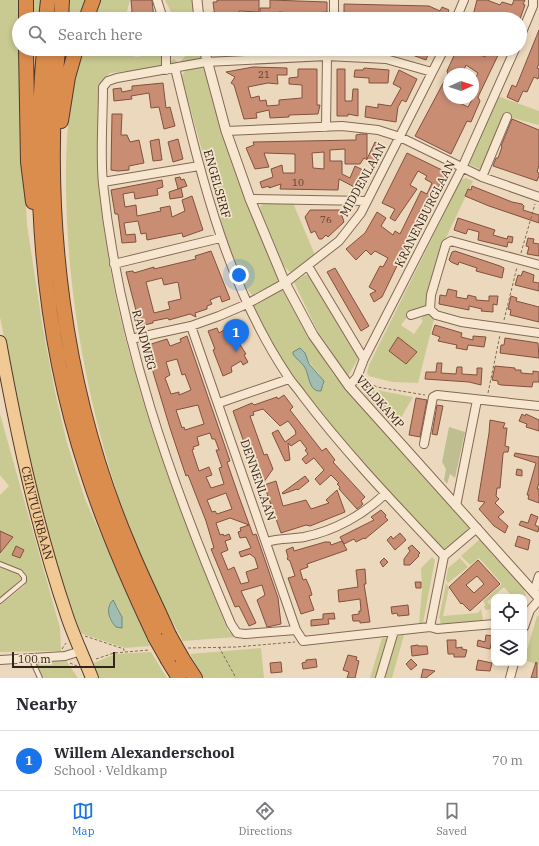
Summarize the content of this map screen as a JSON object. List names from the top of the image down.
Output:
{
  "streets": {
    "main road": ["CEINTUURBAAN"],
    "street": [
      "MIDDENLAAN",
      "ENGELSERF",
      "KRANENBURGLAAN",
      "RANDWEG",
      "VELDKAMP",
      "DENNENLAAN"
    ]
  },
  "crossings": [
    ["MIDDENLAAN", "ENGELSERF"],
    ["MIDDENLAAN", "RANDWEG"],
    ["MIDDENLAAN", "VELDKAMP"],
    ["MIDDENLAAN", "DENNENLAAN"],
    ["ENGELSERF", "RANDWEG"],
    ["ENGELSERF", "VELDKAMP"],
    ["KRANENBURGLAAN", "VELDKAMP"],
    ["RANDWEG", "DENNENLAAN"]
  ],
  "house_numbers": ["21", "10", "76"],
  "scale_bar": "100 m",
  "north": "right",
  "page": {
    "search": "Search here",
    "pins": "1",
    "scale": "100 m",
    "heading": "Nearby",
    "list": [
      {
        "mark": "1",
        "name": "Willem Alexanderschool",
        "note": "School · Veldkamp",
        "value": "70 m"
      }
    ],
    "nav": ["Map", "Directions", "Saved"]
  }
}
